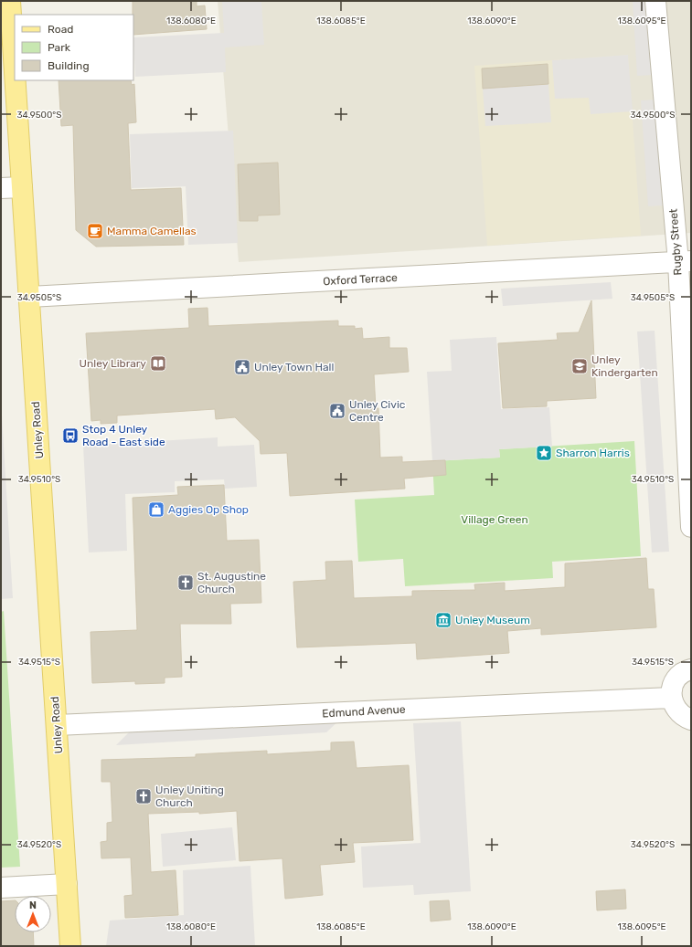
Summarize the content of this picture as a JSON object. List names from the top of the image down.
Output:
{
  "streets": {
    "main road": ["Unley Road"],
    "street": ["Rugby Street", "Oxford Terrace", "Edmund Avenue"]
  },
  "crossings": [
    ["Rugby Street", "Oxford Terrace"],
    ["Oxford Terrace", "Unley Road"],
    ["Unley Road", "Edmund Avenue"]
  ],
  "parks": ["Village Green"],
  "places": {
    "cafe": ["Mamma Camellas"],
    "library": ["Unley Library"],
    "school or university": ["Unley Kindergarten"],
    "public building": ["Unley Town Hall", "Unley Civic Centre"],
    "bus stop": ["Stop 4 Unley Road - East side"],
    "place": ["Sharron Harris"],
    "shop": ["Aggies Op Shop"],
    "church": ["St. Augustine Church", "Unley Uniting Church"],
    "museum": ["Unley Museum"]
  },
  "legend": ["Road", "Park", "Building"],
  "north": "top",
  "coordinates": [
    "138.6080°E",
    "138.6085°E",
    "138.6090°E",
    "138.6095°E",
    "34.9500°S",
    "34.9505°S",
    "34.9510°S",
    "34.9515°S",
    "34.9520°S"
  ]
}
